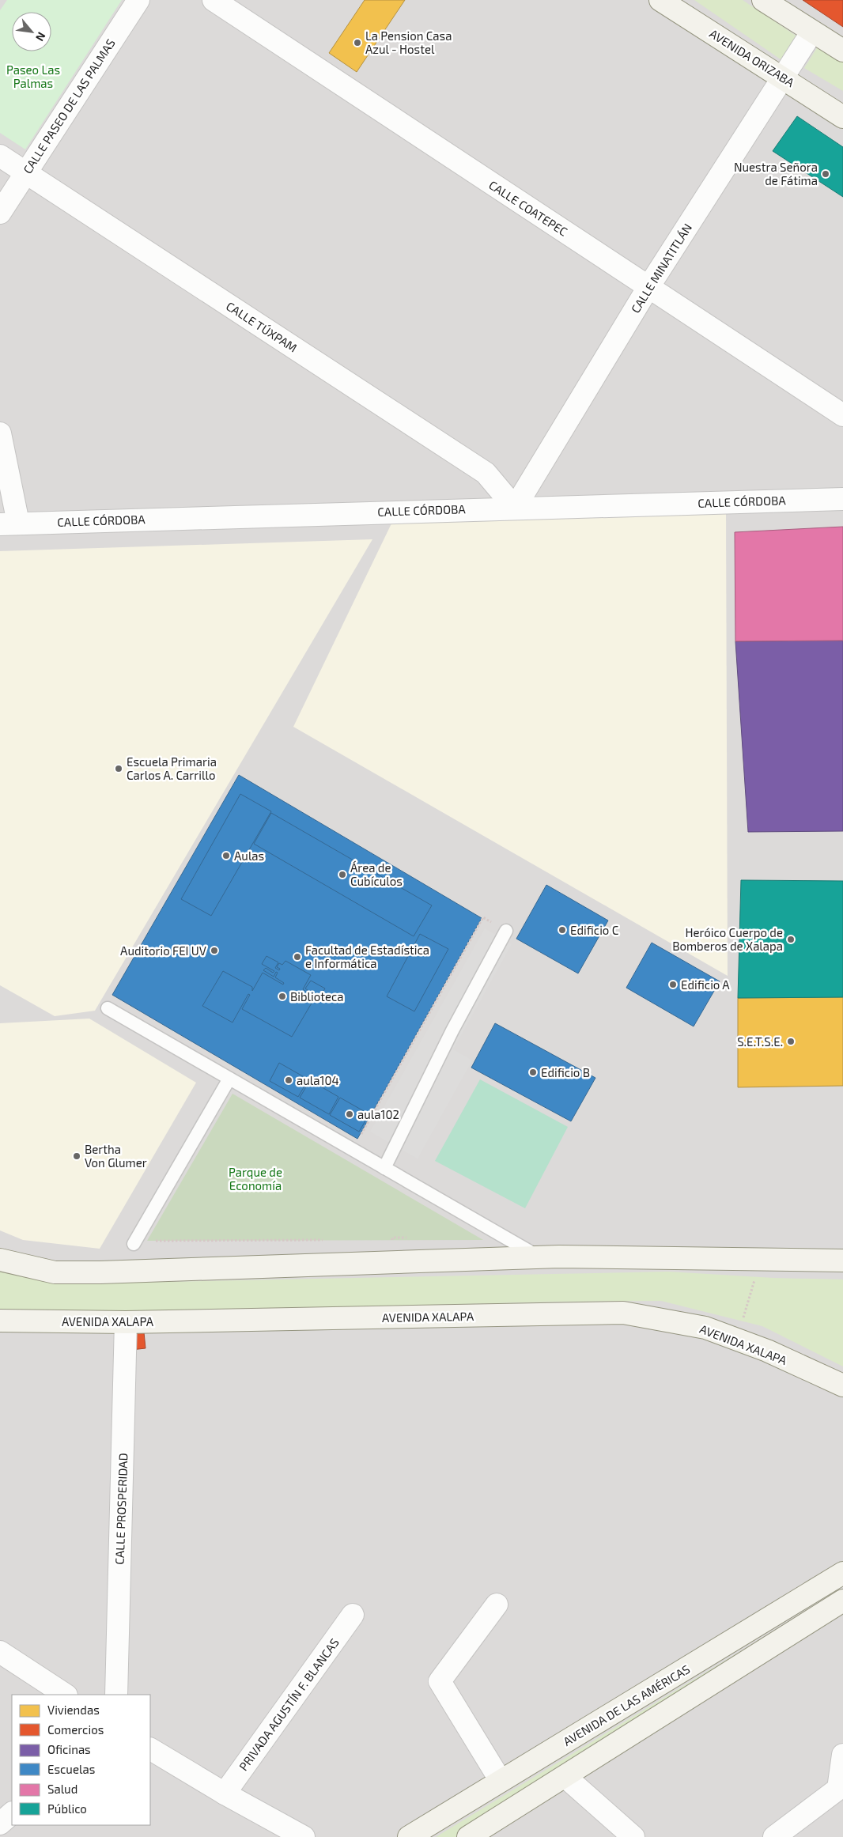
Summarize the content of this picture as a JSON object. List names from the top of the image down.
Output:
{
  "streets": {
    "main road": ["AVENIDA ORIZABA", "AVENIDA XALAPA", "AVENIDA DE LAS AMÉRICAS"],
    "street": [
      "CALLE PASEO DE LAS PALMAS",
      "CALLE COATEPEC",
      "CALLE MINATITLÁN",
      "CALLE TÚXPAM",
      "CALLE CÓRDOBA",
      "CALLE PROSPERIDAD",
      "PRIVADA AGUSTÍN F. BLANCAS"
    ]
  },
  "crossings": [
    ["AVENIDA ORIZABA", "CALLE MINATITLÁN"],
    ["CALLE PASEO DE LAS PALMAS", "CALLE TÚXPAM"],
    ["CALLE COATEPEC", "CALLE MINATITLÁN"],
    ["CALLE MINATITLÁN", "CALLE TÚXPAM"],
    ["CALLE MINATITLÁN", "CALLE CÓRDOBA"],
    ["CALLE TÚXPAM", "CALLE CÓRDOBA"],
    ["AVENIDA XALAPA", "CALLE PROSPERIDAD"]
  ],
  "parks": ["Paseo Las Palmas", "Parque de Economía"],
  "places": [
    "La Pension Casa Azul - Hostel",
    "Nuestra Señora de Fátima",
    "Escuela Primaria Carlos A. Carrillo",
    "Aulas",
    "Área de Cubículos",
    "Edificio C",
    "Heróico Cuerpo de Bomberos de Xalapa",
    "Auditorio FEI UV",
    "Facultad de Estadística e Informática",
    "Edificio A",
    "Biblioteca",
    "S.E.T.S.E.",
    "Edificio B",
    "aula104",
    "aula102",
    "Bertha Von Glumer"
  ],
  "legend": [
    "Viviendas",
    "Comercios",
    "Oficinas",
    "Escuelas",
    "Salud",
    "Público"
  ],
  "north": "bottom right"
}
